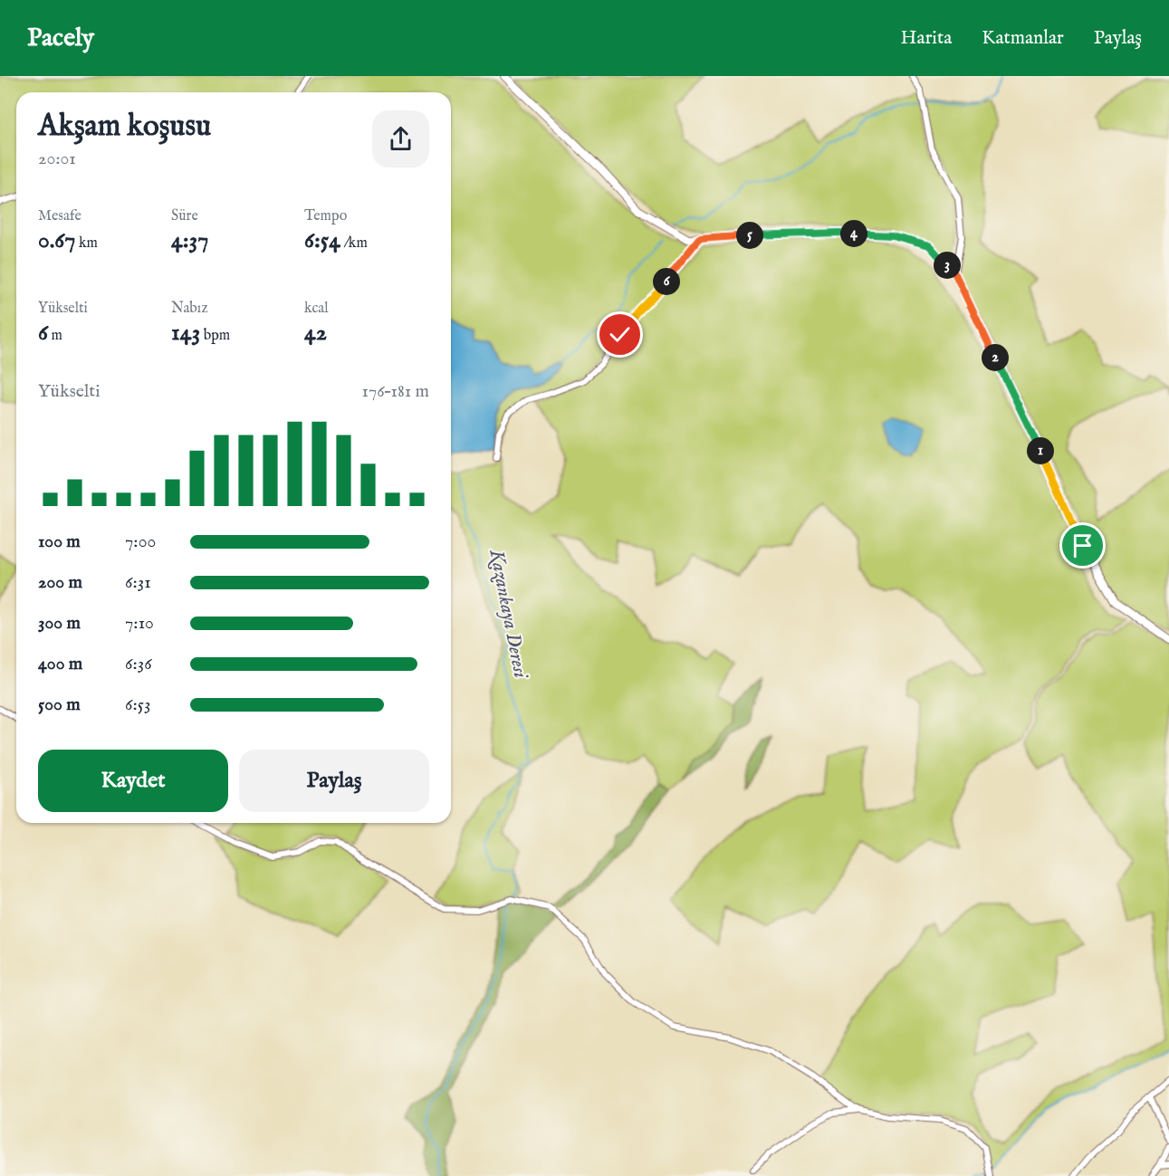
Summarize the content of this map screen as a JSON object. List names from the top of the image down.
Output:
{
  "water": ["Kazankaya Deresi"],
  "page": {
    "header": "Pacely",
    "nav": ["Harita", "Katmanlar", "Paylaş"],
    "heading": ["Akşam koşusu", "20:01"],
    "stats": [
      ["Mesafe", "0.67 km"],
      ["Süre", "4:37"],
      ["Tempo", "6:54 /km"],
      ["Yükselti", "6 m"],
      ["Nabız", "143 bpm"],
      ["kcal", "42"]
    ],
    "pins": [
      "4",
      "5",
      "3",
      "6",
      "2",
      "1"
    ],
    "chart": ["Yükselti", "176–181 m"],
    "list": [
      {
        "name": "100 m",
        "note": "7:00"
      },
      {
        "name": "200 m",
        "note": "6:31"
      },
      {
        "name": "300 m",
        "note": "7:10"
      },
      {
        "name": "400 m",
        "note": "6:36"
      },
      {
        "name": "500 m",
        "note": "6:53"
      }
    ],
    "buttons": ["Kaydet", "Paylaş"]
  }
}
